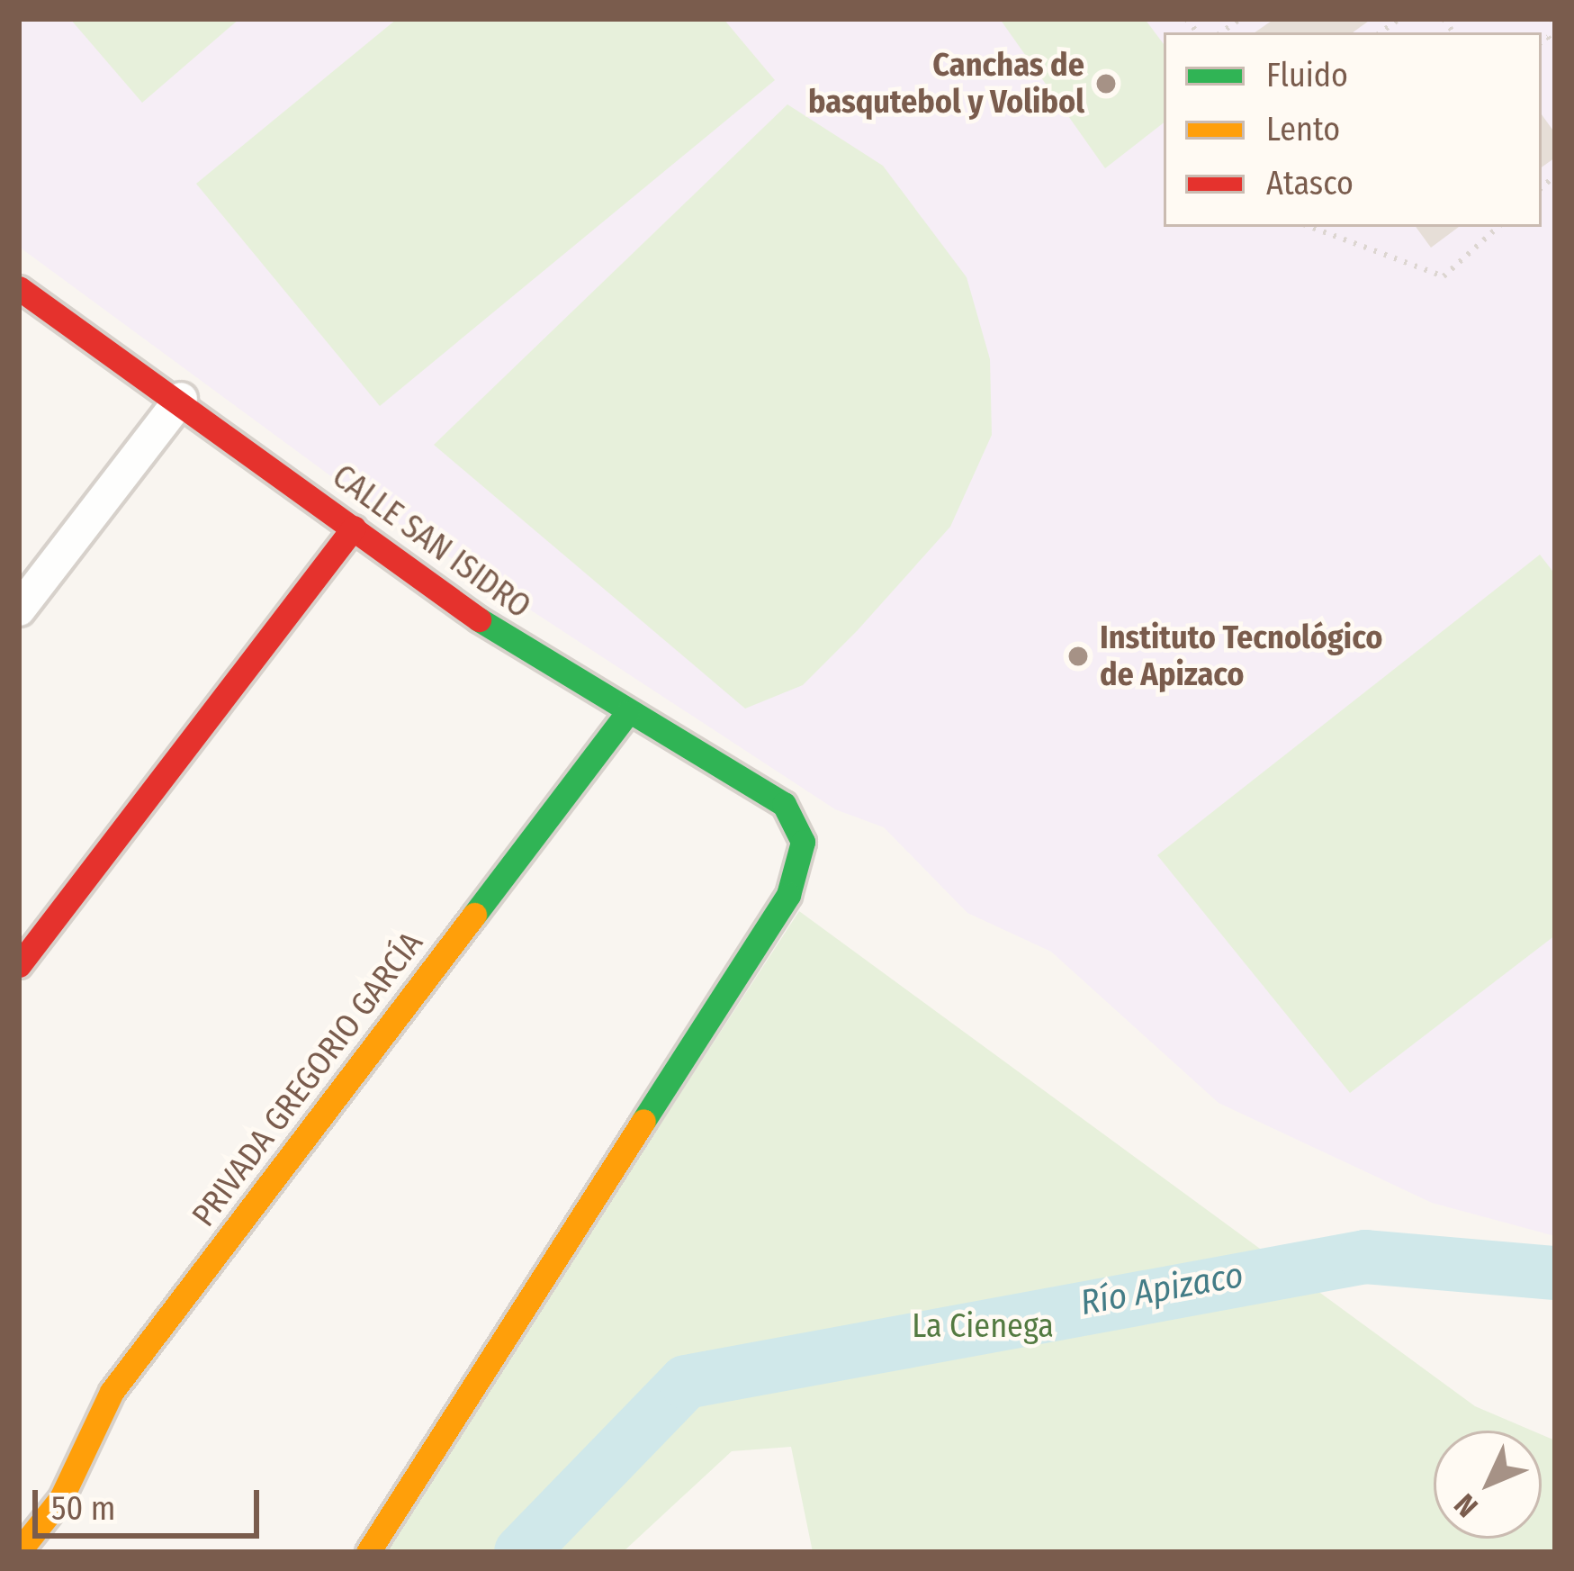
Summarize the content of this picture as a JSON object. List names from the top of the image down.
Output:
{
  "streets": {
    "street": ["CALLE SAN ISIDRO", "PRIVADA GREGORIO GARCÍA"]
  },
  "crossings": [
    ["CALLE SAN ISIDRO", "PRIVADA GREGORIO GARCÍA"]
  ],
  "water": ["Río Apizaco"],
  "parks": ["La Cienega"],
  "places": ["Canchas de basqutebol y Volibol", "Instituto Tecnológico de Apizaco"],
  "legend": ["Fluido", "Lento", "Atasco"],
  "scale_bar": "50 m",
  "north": "bottom left"
}
